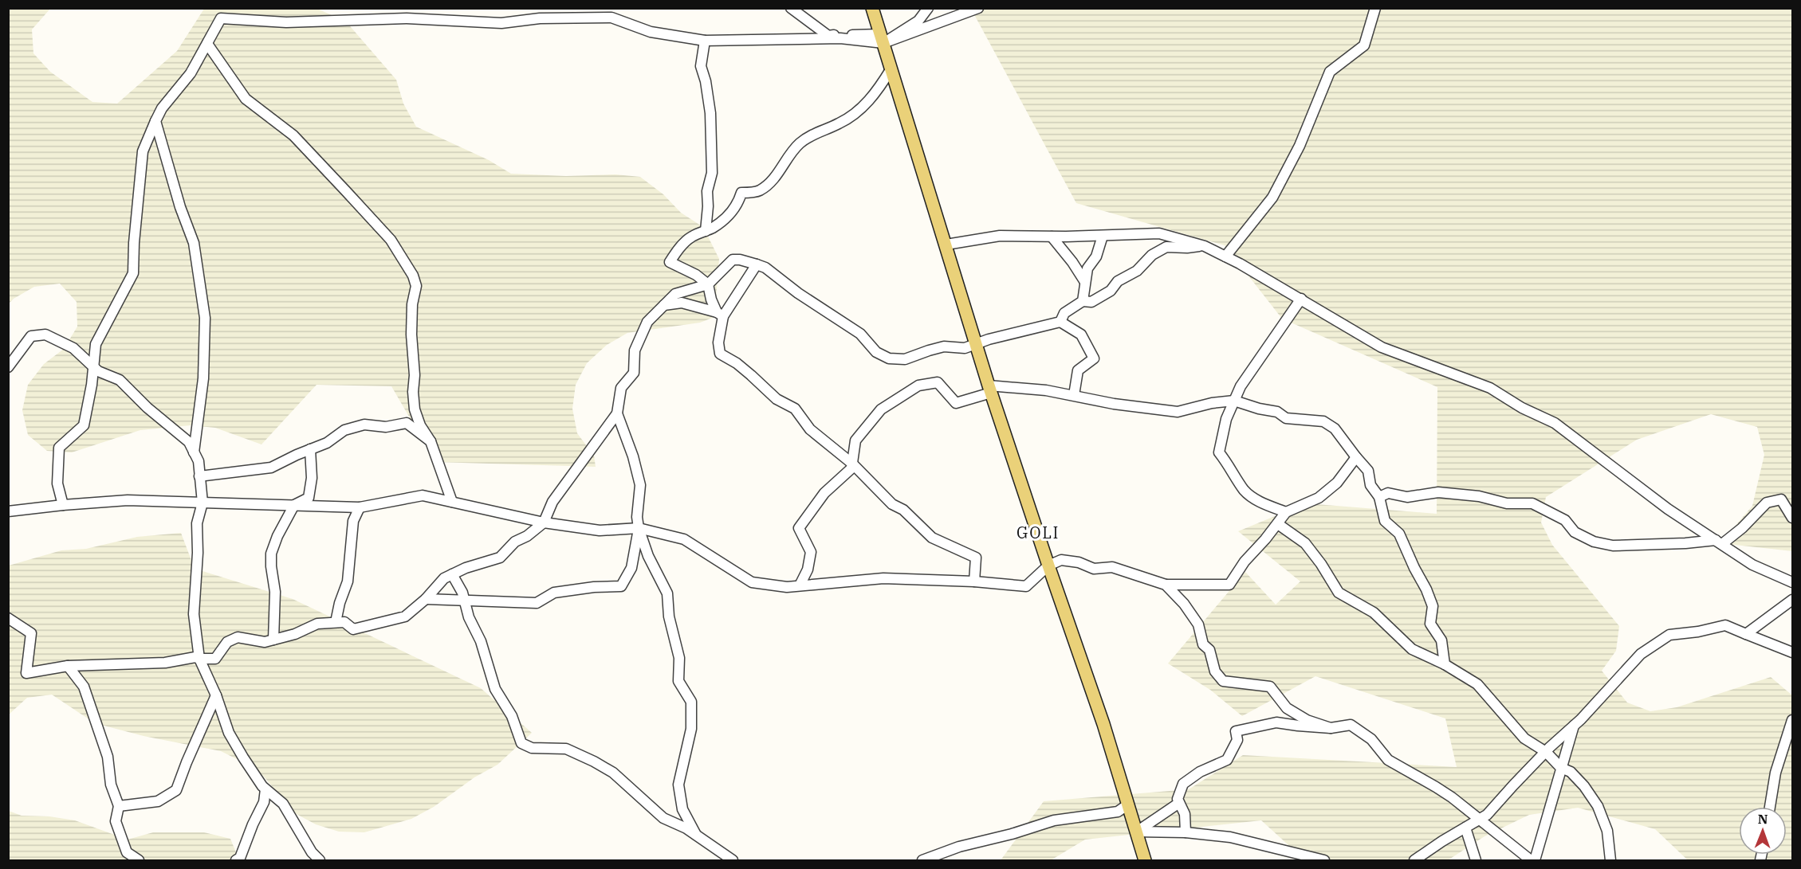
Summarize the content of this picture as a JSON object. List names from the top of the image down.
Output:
{
  "districts": ["GOLI"],
  "north": "top"
}
